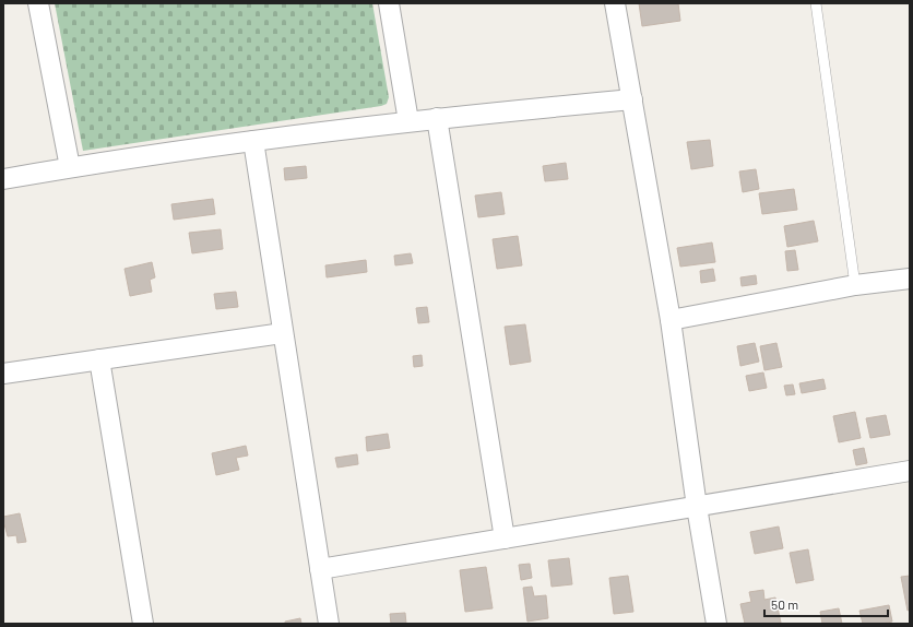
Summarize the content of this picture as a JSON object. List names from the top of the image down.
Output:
{
  "scale_bar": "50 m"
}
